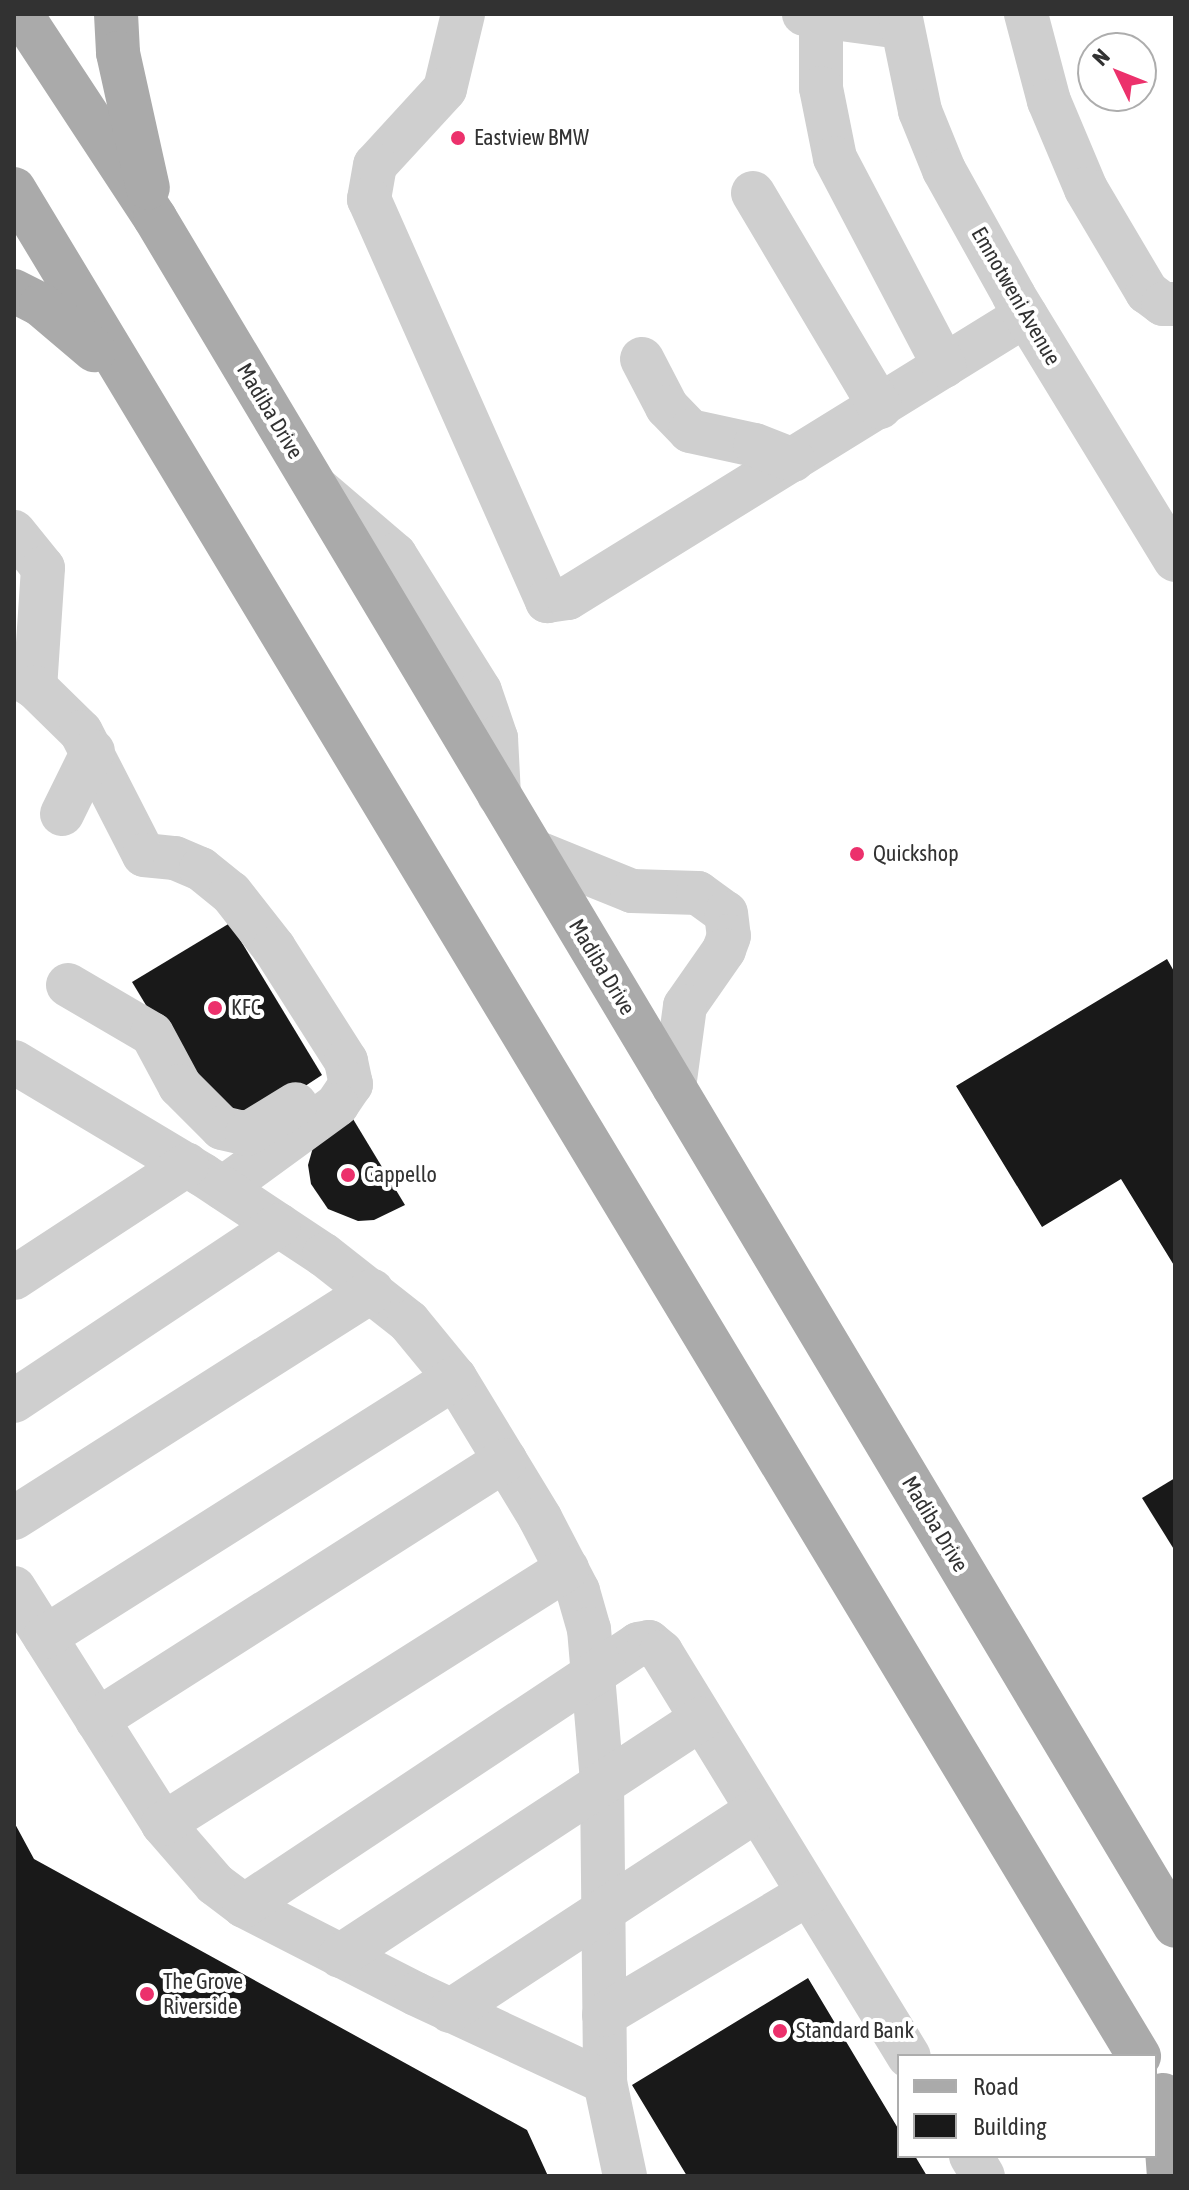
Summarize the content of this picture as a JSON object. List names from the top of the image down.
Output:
{
  "streets": {
    "main road": ["Madiba Drive"],
    "street": ["Emnotweni Avenue"]
  },
  "places": [
    "Eastview BMW",
    "Quickshop",
    "KFC",
    "Cappello",
    "The Grove Riverside",
    "Standard Bank"
  ],
  "legend": ["Road", "Building"],
  "north": "top left"
}
